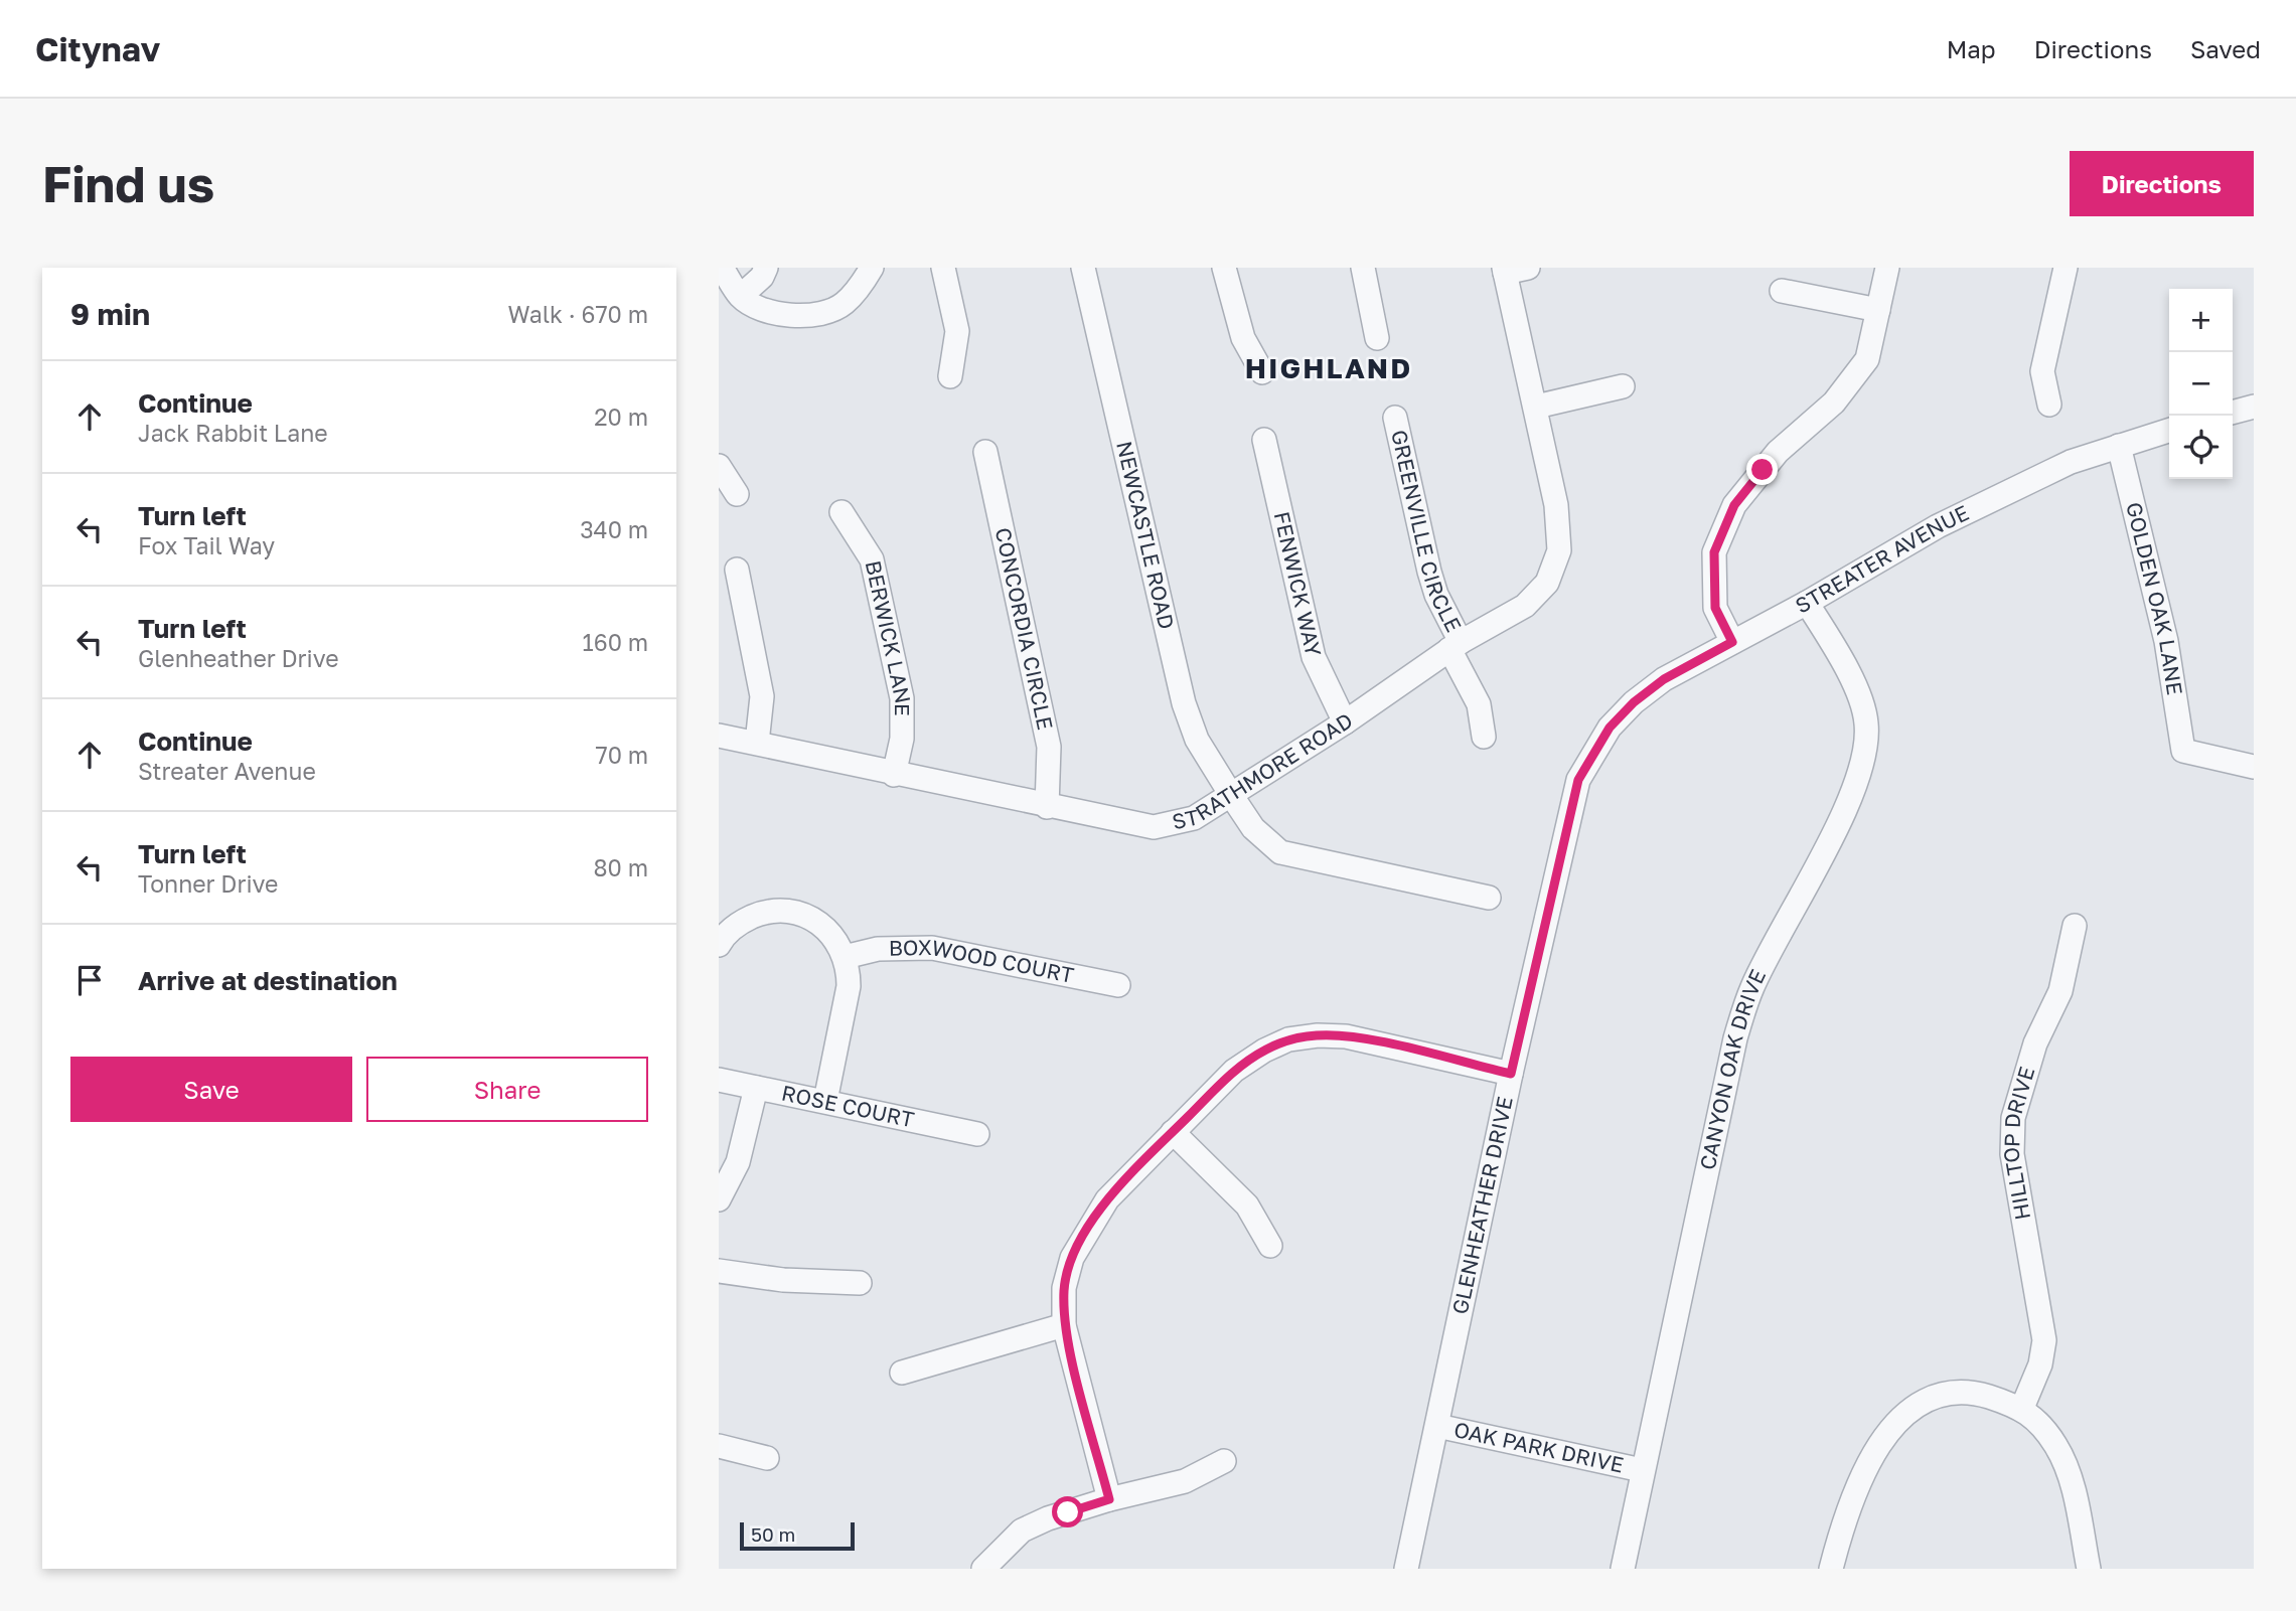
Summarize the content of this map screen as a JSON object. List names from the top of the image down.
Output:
{
  "streets": {
    "street": [
      "GREENVILLE CIRCLE",
      "NEWCASTLE ROAD",
      "STREATER AVENUE",
      "FENWICK WAY",
      "GOLDEN OAK LANE",
      "CONCORDIA CIRCLE",
      "BERWICK LANE",
      "STRATHMORE ROAD",
      "BOXWOOD COURT",
      "CANYON OAK DRIVE",
      "ROSE COURT",
      "HILLTOP DRIVE",
      "GLENHEATHER DRIVE",
      "OAK PARK DRIVE"
    ]
  },
  "crossings": [
    ["GREENVILLE CIRCLE", "STRATHMORE ROAD"],
    ["NEWCASTLE ROAD", "STRATHMORE ROAD"],
    ["STREATER AVENUE", "GOLDEN OAK LANE"],
    ["STREATER AVENUE", "CANYON OAK DRIVE"],
    ["STREATER AVENUE", "GLENHEATHER DRIVE"],
    ["FENWICK WAY", "STRATHMORE ROAD"],
    ["CONCORDIA CIRCLE", "STRATHMORE ROAD"],
    ["BERWICK LANE", "STRATHMORE ROAD"],
    ["CANYON OAK DRIVE", "OAK PARK DRIVE"],
    ["GLENHEATHER DRIVE", "OAK PARK DRIVE"]
  ],
  "districts": ["HIGHLAND"],
  "scale_bar": "50 m",
  "page": {
    "header": "Citynav",
    "nav": ["Map", "Directions", "Saved"],
    "buttons": [
      "Directions",
      ["Save", "Share"]
    ],
    "title": "Find us",
    "heading": ["9 min", "Walk · 670 m"],
    "map_buttons": ["+", "−"],
    "list": [
      ["Continue", "Jack Rabbit Lane", "20 m"],
      ["Turn left", "Fox Tail Way", "340 m"],
      ["Turn left", "Glenheather Drive", "160 m"],
      ["Continue", "Streater Avenue", "70 m"],
      ["Turn left", "Tonner Drive", "80 m"],
      "Arrive at destination"
    ],
    "scale": "50 m"
  }
}
